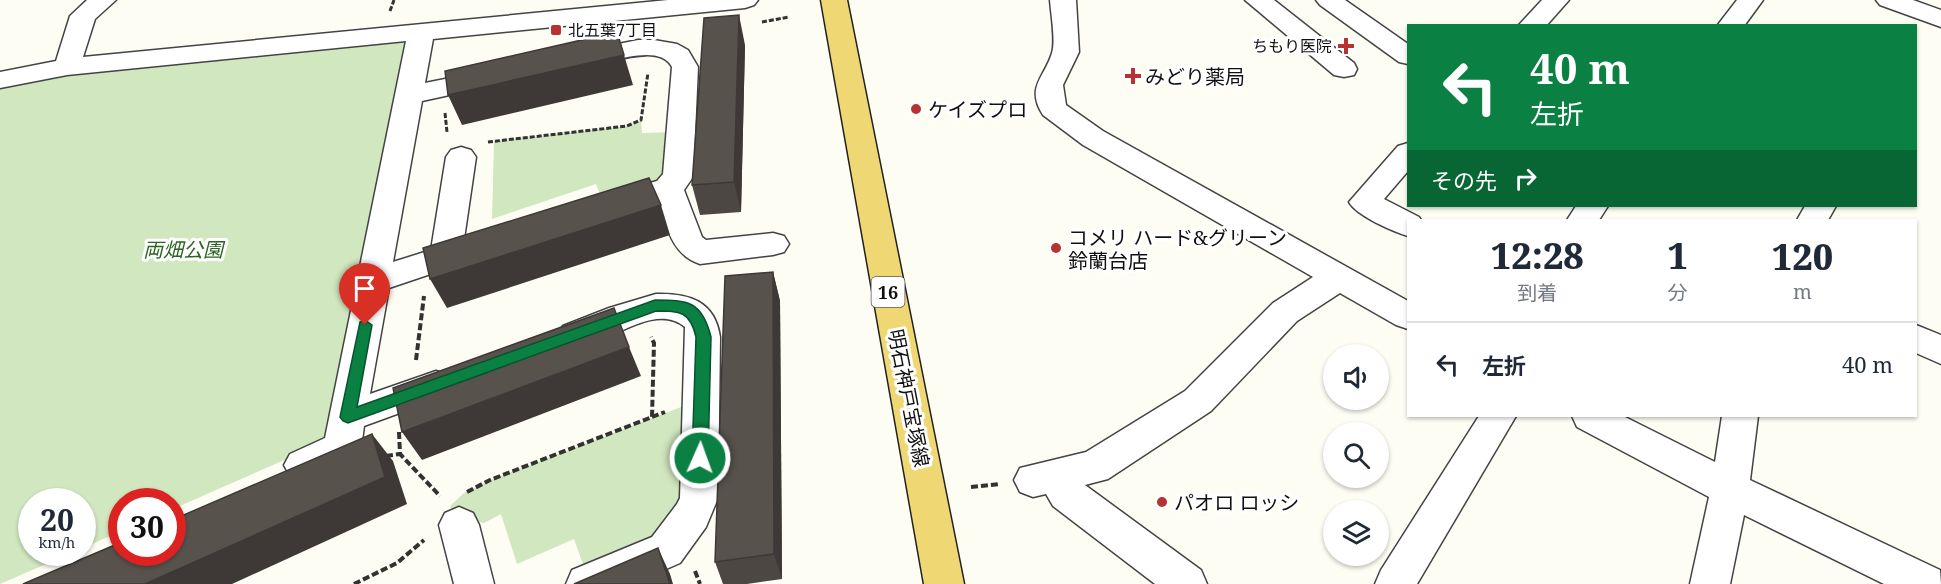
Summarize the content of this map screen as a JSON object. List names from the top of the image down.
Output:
{
  "streets": {
    "main road": ["16", "明石神戸宝塚線"]
  },
  "parks": ["両畑公園"],
  "places": {
    "transit": ["北五葉7丁目"],
    "health": ["ちもり医院", "みどり薬局"],
    "other": ["ケイズプロ", "コメリ ハード&グリーン 鈴蘭台店", "パオロ ロッシ"]
  },
  "page": {
    "turn": ["40 m", "左折"],
    "then": "その先",
    "eta": [
      "12:28",
      "到着",
      "1",
      "分",
      "120",
      "m"
    ],
    "list": [
      {
        "name": "左折",
        "value": "40 m"
      }
    ],
    "speed": "20 km/h",
    "limit": "30"
  }
}
